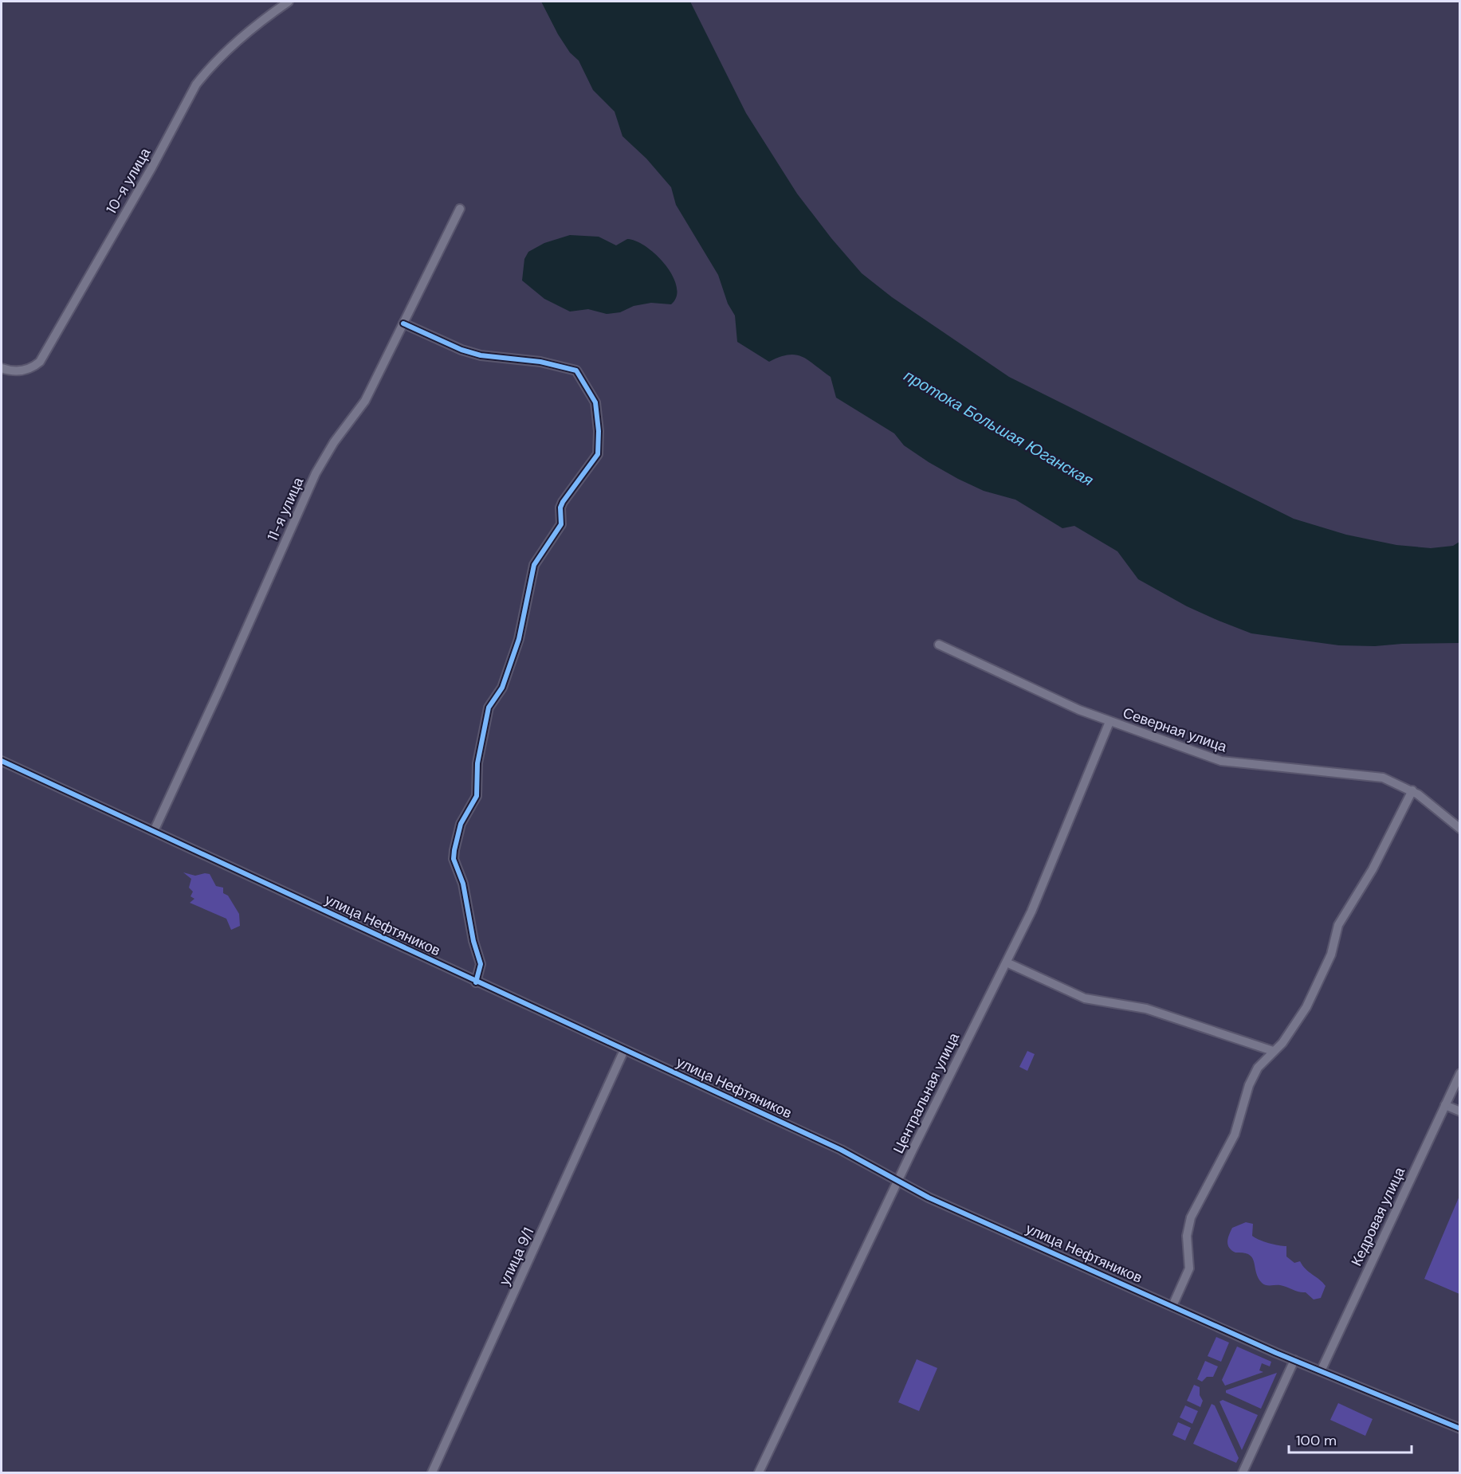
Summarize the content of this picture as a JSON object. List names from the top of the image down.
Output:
{
  "streets": {
    "street": [
      "10-я улица",
      "11-я улица",
      "Северная улица",
      "улица Нефтяников",
      "Центральная улица",
      "Кедровая улица",
      "улица 9/1"
    ]
  },
  "crossings": [
    ["11-я улица", "улица Нефтяников"],
    ["Северная улица", "Центральная улица"],
    ["улица Нефтяников", "Центральная улица"],
    ["улица Нефтяников", "Кедровая улица"],
    ["улица Нефтяников", "улица 9/1"]
  ],
  "water": ["протока Большая Юганская"],
  "scale_bar": "100 m"
}
